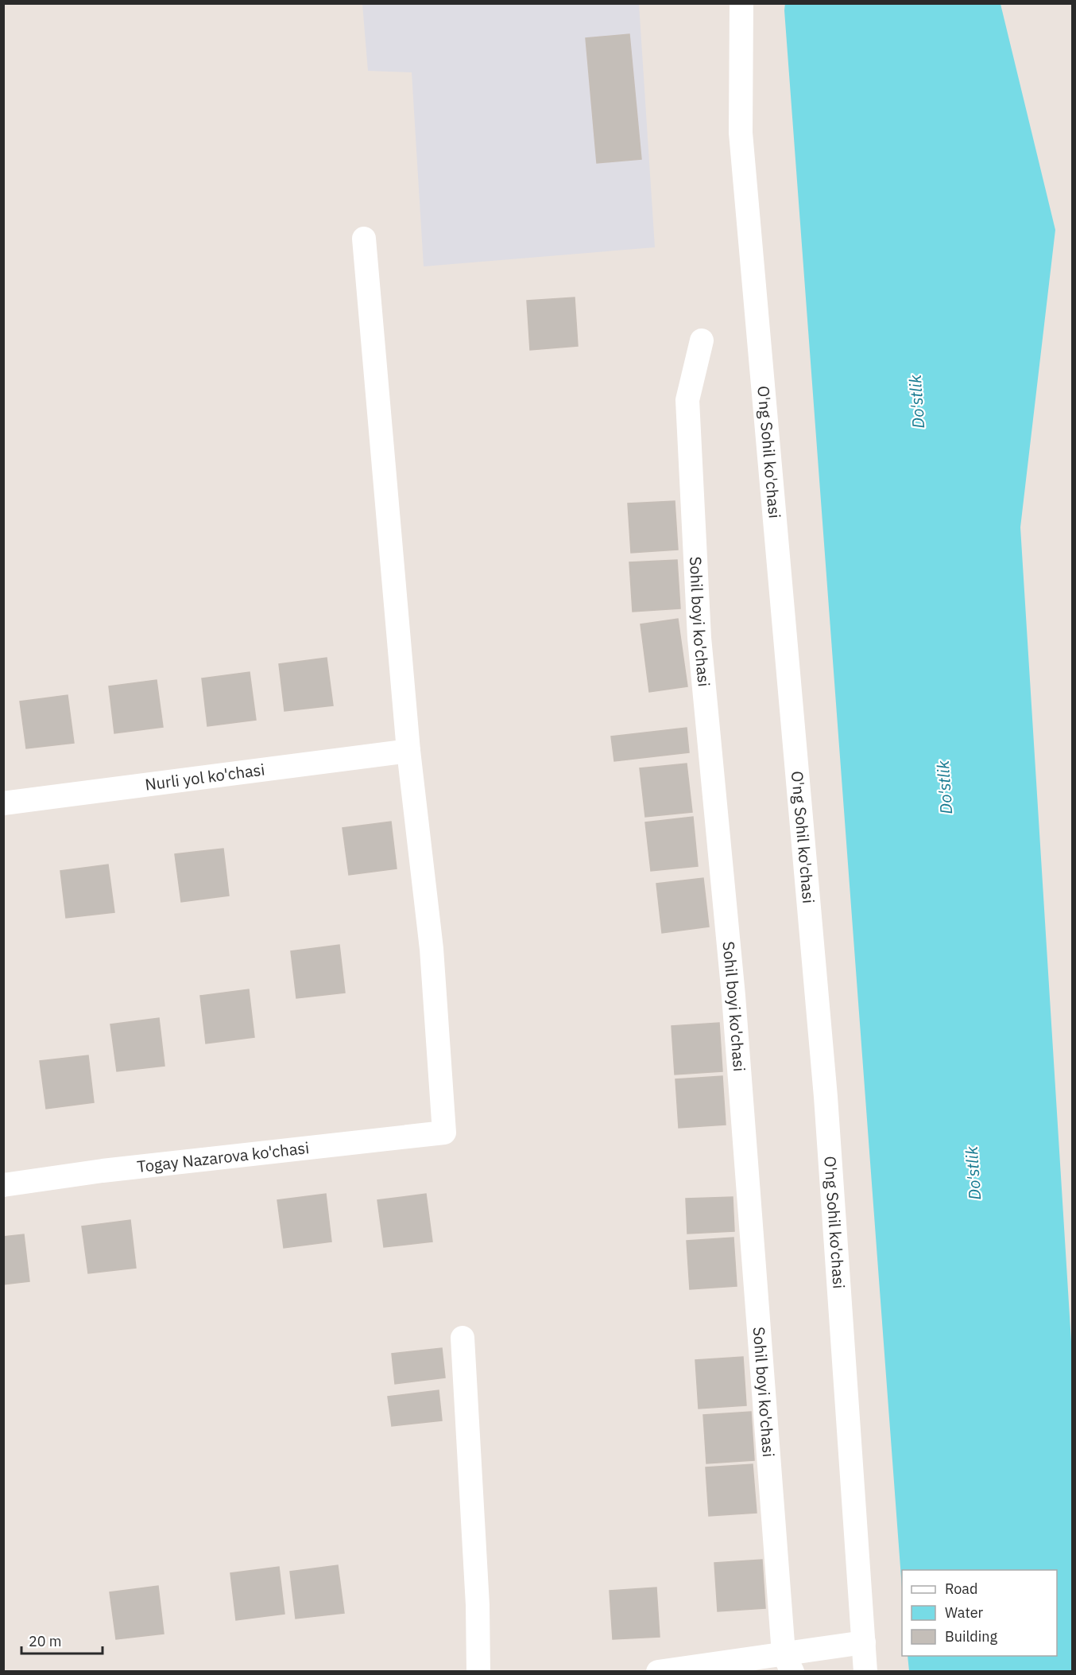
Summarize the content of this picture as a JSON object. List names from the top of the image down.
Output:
{
  "streets": {
    "street": [
      "O'ng Sohil ko'chasi",
      "Sohil boyi ko'chasi",
      "Nurli yol ko'chasi",
      "Togay Nazarova ko'chasi"
    ]
  },
  "crossings": [
    ["Nurli yol ko'chasi", "Togay Nazarova ko'chasi"]
  ],
  "water": ["Do'stlik"],
  "legend": ["Road", "Water", "Building"],
  "scale_bar": "20 m"
}
